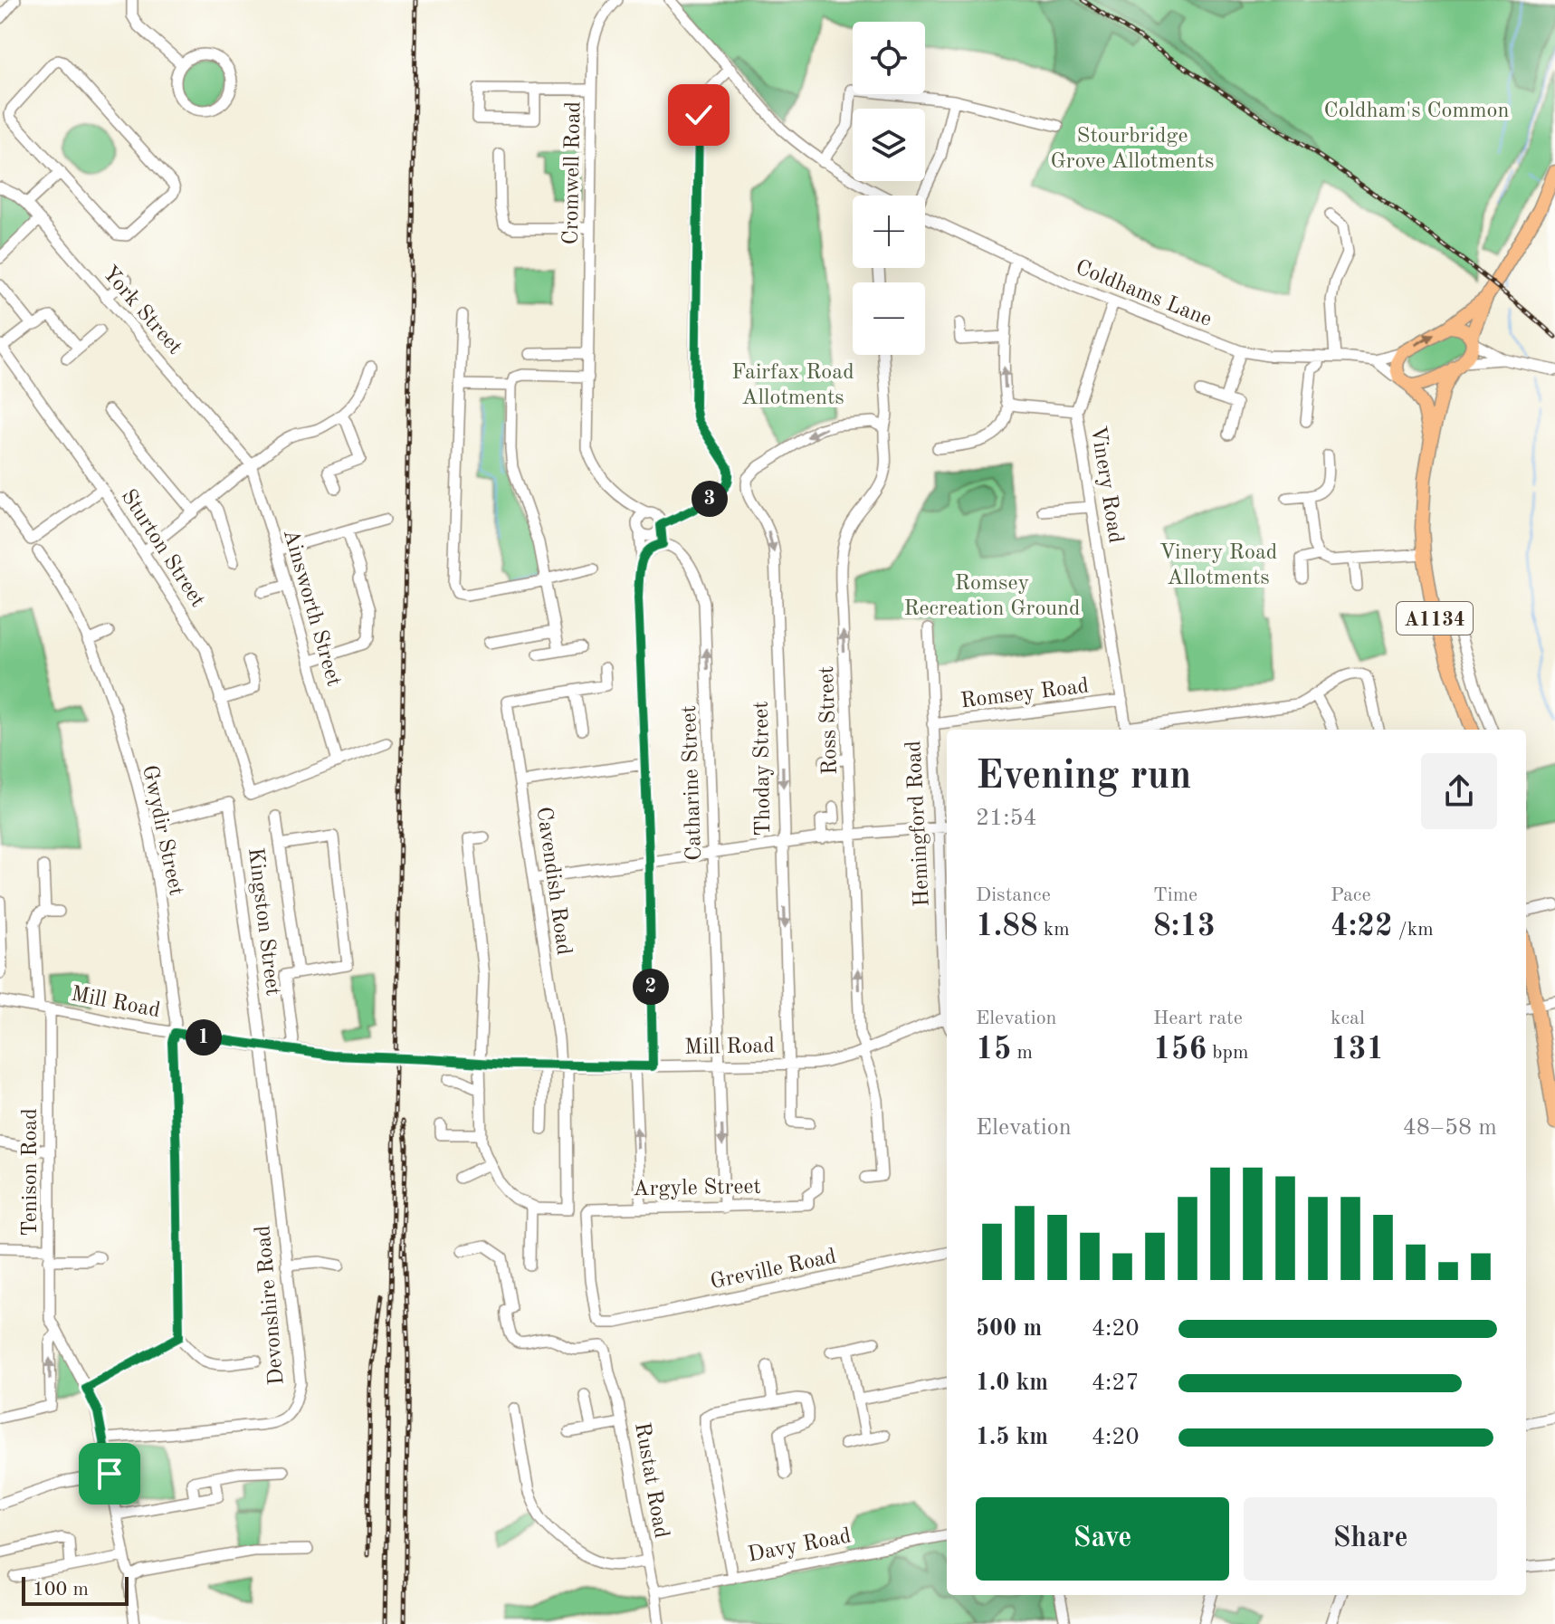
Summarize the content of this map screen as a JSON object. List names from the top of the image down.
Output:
{
  "streets": {
    "main road": ["A1134"],
    "street": [
      "Cromwell Road",
      "Coldhams Lane",
      "York Street",
      "Vinery Road",
      "Sturton Street",
      "Ainsworth Street",
      "Romsey Road",
      "Ross Street",
      "Thoday Street",
      "Catharine Street",
      "Hemingford Road",
      "Gwydir Street",
      "Cavendish Road",
      "Kingston Street",
      "Mill Road",
      "Tenison Road",
      "Argyle Street",
      "Greville Road",
      "Devonshire Road",
      "Rustat Road",
      "Davy Road"
    ]
  },
  "crossings": [
    ["Cromwell Road", "Mill Road"],
    ["Coldhams Lane", "A1134"],
    ["York Street", "Ainsworth Street"],
    ["Vinery Road", "Romsey Road"],
    ["Sturton Street", "Ainsworth Street"],
    ["Romsey Road", "Hemingford Road"],
    ["Ross Street", "Mill Road"],
    ["Thoday Street", "Mill Road"],
    ["Catharine Street", "Mill Road"],
    ["Catharine Street", "Argyle Street"],
    ["Gwydir Street", "Kingston Street"],
    ["Gwydir Street", "Mill Road"],
    ["Cavendish Road", "Mill Road"],
    ["Kingston Street", "Mill Road"],
    ["Kingston Street", "Devonshire Road"],
    ["Mill Road", "Tenison Road"],
    ["Mill Road", "Devonshire Road"],
    ["Tenison Road", "Devonshire Road"],
    ["Argyle Street", "Greville Road"],
    ["Rustat Road", "Davy Road"]
  ],
  "one_way": ["Ross Street", "Thoday Street"],
  "parks": [
    "Coldham's Common",
    "Stourbridge Grove Allotments",
    "Fairfax Road Allotments",
    "Vinery Road Allotments",
    "Romsey Recreation Ground"
  ],
  "scale_bar": "100 m",
  "page": {
    "map_buttons": ["+", "−"],
    "pins": ["3", "2", "1"],
    "heading": ["Evening run", "21:54"],
    "stats": [
      ["Distance", "1.88 km"],
      ["Time", "8:13"],
      ["Pace", "4:22 /km"],
      ["Elevation", "15 m"],
      ["Heart rate", "156 bpm"],
      ["kcal", "131"]
    ],
    "chart": ["Elevation", "48–58 m"],
    "list": [
      {
        "name": "500 m",
        "note": "4:20"
      },
      {
        "name": "1.0 km",
        "note": "4:27"
      },
      {
        "name": "1.5 km",
        "note": "4:20"
      }
    ],
    "buttons": ["Save", "Share"],
    "scale": "100 m"
  }
}
